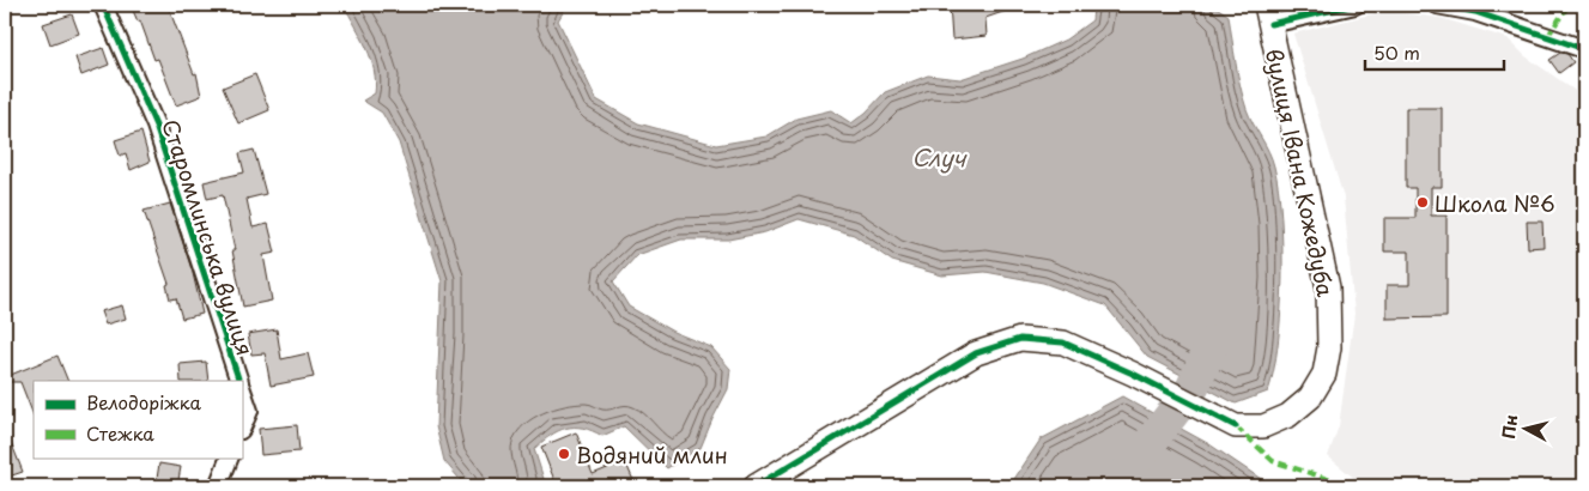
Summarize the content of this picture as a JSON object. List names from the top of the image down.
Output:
{
  "streets": {
    "main road": ["вулиця Івана Кожедуба"],
    "street": ["Старомлинська вулиця"]
  },
  "water": ["Случ"],
  "places": ["Школа №6", "Водяний млин"],
  "legend": ["Велодоріжка", "Стежка"],
  "scale_bar": "50 m",
  "north": "left"
}
